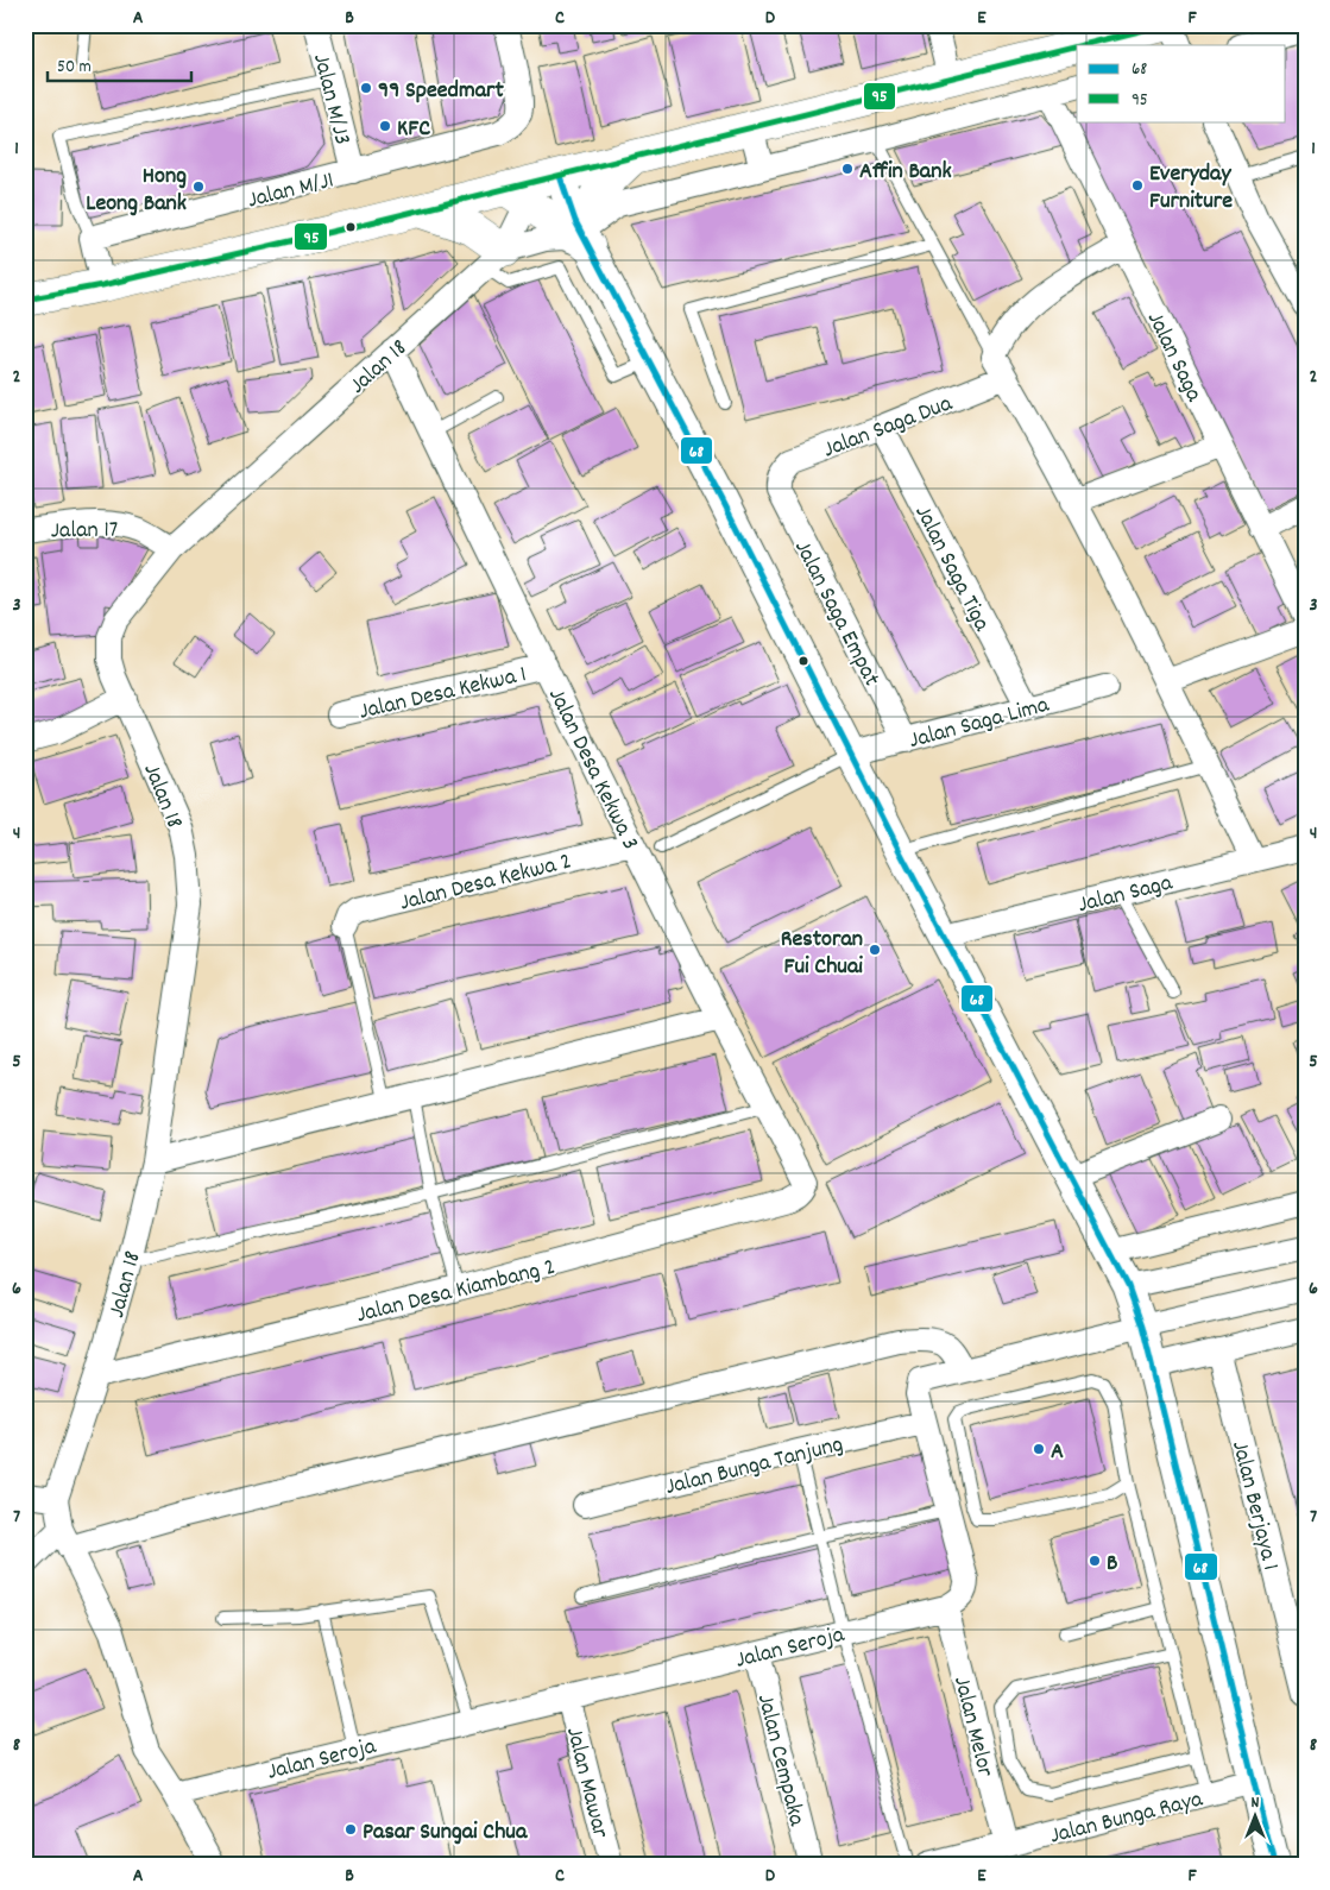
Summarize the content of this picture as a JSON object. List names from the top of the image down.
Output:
{
  "streets": {
    "street": [
      "Jalan M/J3",
      "Jalan M/J1",
      "Jalan Saga",
      "Jalan 18",
      "Jalan Saga Dua",
      "Jalan 17",
      "Jalan Saga Tiga",
      "Jalan Saga Empat",
      "Jalan Desa Kekwa 1",
      "Jalan Saga Lima",
      "Jalan Desa Kekwa 3",
      "Jalan Desa Kekwa 2",
      "Jalan Desa Kiambang 2",
      "Jalan Bunga Tanjung",
      "Jalan Berjaya 1",
      "Jalan Seroja",
      "Jalan Melor",
      "Jalan Cempaka",
      "Jalan Mawar",
      "Jalan Bunga Raya"
    ]
  },
  "crossings": [
    ["Jalan M/J3", "Jalan M/J1"],
    ["Jalan 18", "Jalan 17"],
    ["Jalan 18", "Jalan Desa Kekwa 3"],
    ["Jalan 18", "Jalan Desa Kiambang 2"],
    ["Jalan Saga Dua", "Jalan Saga Tiga"],
    ["Jalan Saga Dua", "Jalan Saga Empat"],
    ["Jalan Saga Tiga", "Jalan Saga Lima"],
    ["Jalan Saga Empat", "Jalan Saga Lima"],
    ["Jalan Desa Kekwa 1", "Jalan Desa Kekwa 3"],
    ["Jalan Desa Kekwa 3", "Jalan Desa Kekwa 2"],
    ["Jalan Desa Kekwa 3", "Jalan Desa Kiambang 2"],
    ["Jalan Bunga Tanjung", "Jalan Seroja"],
    ["Jalan Seroja", "Jalan Melor"],
    ["Jalan Seroja", "Jalan Cempaka"],
    ["Jalan Seroja", "Jalan Mawar"],
    ["Jalan Melor", "Jalan Bunga Raya"]
  ],
  "places": [
    "99 Speedmart",
    "KFC",
    "Affin Bank",
    "Everyday Furniture",
    "Hong Leong Bank",
    "Restoran Fui Chuai",
    "A",
    "B",
    "Pasar Sungai Chua"
  ],
  "lines": ["transit line 95", "transit line 68"],
  "legend": ["68", "95"],
  "scale_bar": "50 m",
  "north": "top",
  "grid": {
    "columns": [
      "A",
      "B",
      "C",
      "D",
      "E",
      "F"
    ],
    "rows": [
      "1",
      "2",
      "3",
      "4",
      "5",
      "6",
      "7",
      "8"
    ]
  }
}
